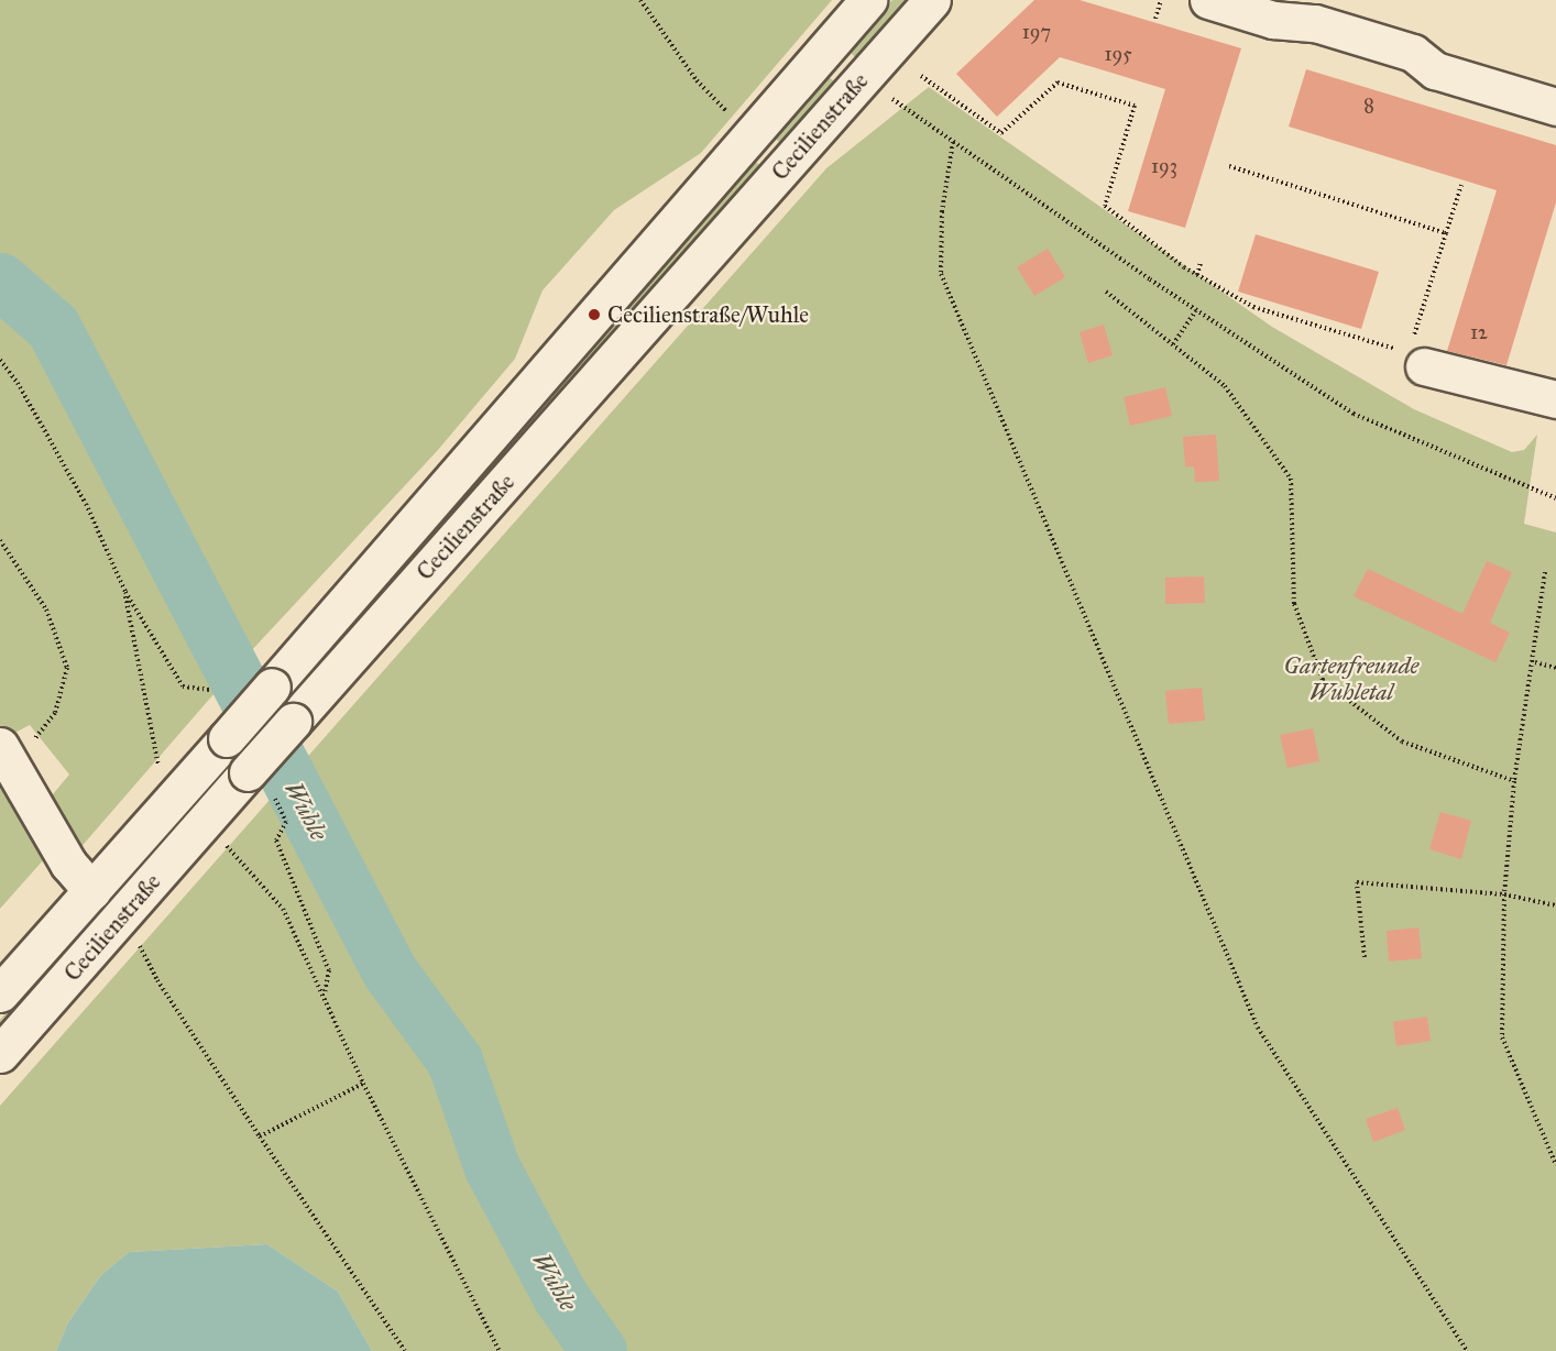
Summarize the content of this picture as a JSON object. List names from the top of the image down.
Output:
{
  "streets": {
    "street": ["Cecilienstraße"]
  },
  "water": ["Wuhle"],
  "parks": ["Gartenfreunde Wuhletal"],
  "places": ["Cecilienstraße/Wuhle"],
  "house_numbers": [
    "197",
    "195",
    "8",
    "193",
    "12"
  ]
}
